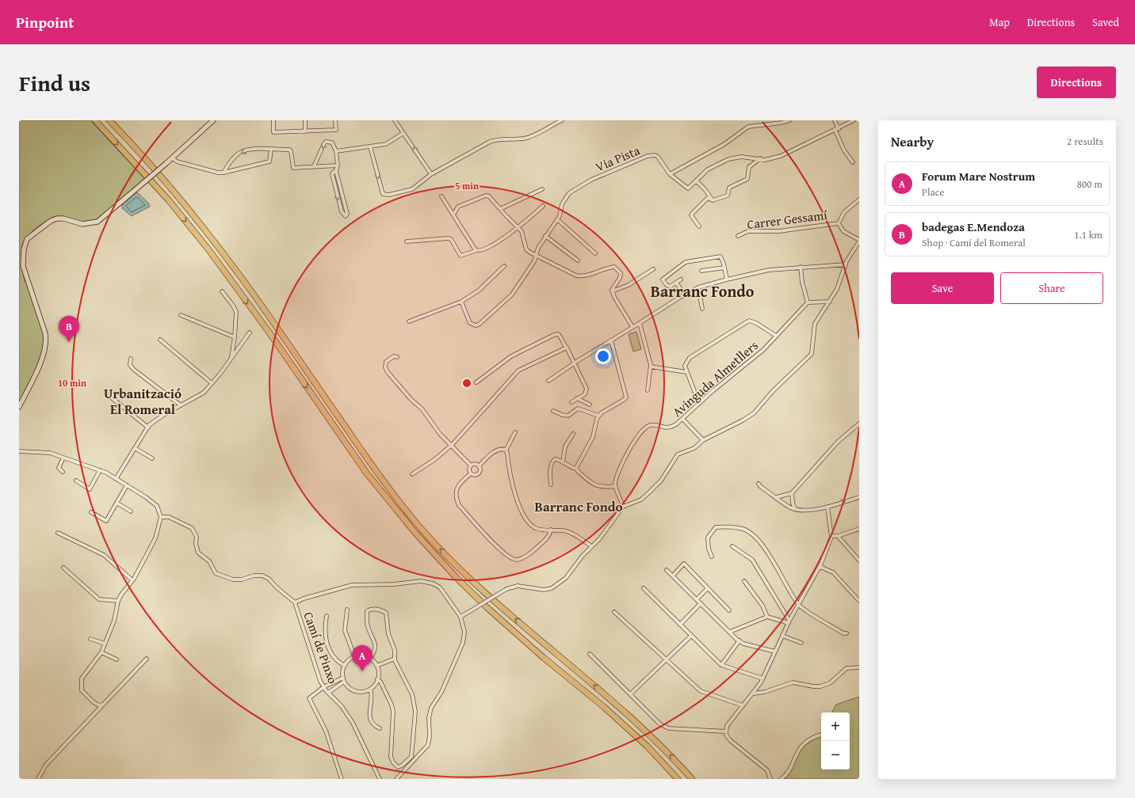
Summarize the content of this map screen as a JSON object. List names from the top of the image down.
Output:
{
  "streets": {
    "street": [
      "Via Pista",
      "Carrer Gessamí",
      "Avinguda Almetllers",
      "Camí de Pinxo"
    ]
  },
  "districts": ["Barranc Fondo", "Urbanització El Romeral", "Barranc Fondo"],
  "page": {
    "header": "Pinpoint",
    "nav": ["Map", "Directions", "Saved"],
    "title": "Find us",
    "buttons": [
      "Directions",
      ["Save", "Share"]
    ],
    "heading": ["Nearby", "2 results"],
    "list": [
      {
        "mark": "A",
        "name": "Forum Mare Nostrum",
        "note": "Place",
        "value": "800 m"
      },
      {
        "mark": "B",
        "name": "badegas E.Mendoza",
        "note": "Shop · Camí del Romeral",
        "value": "1.1 km"
      }
    ],
    "pins": ["B", "A"],
    "map_buttons": ["+", "−"]
  },
  "rings": ["5 min", "10 min"]
}
